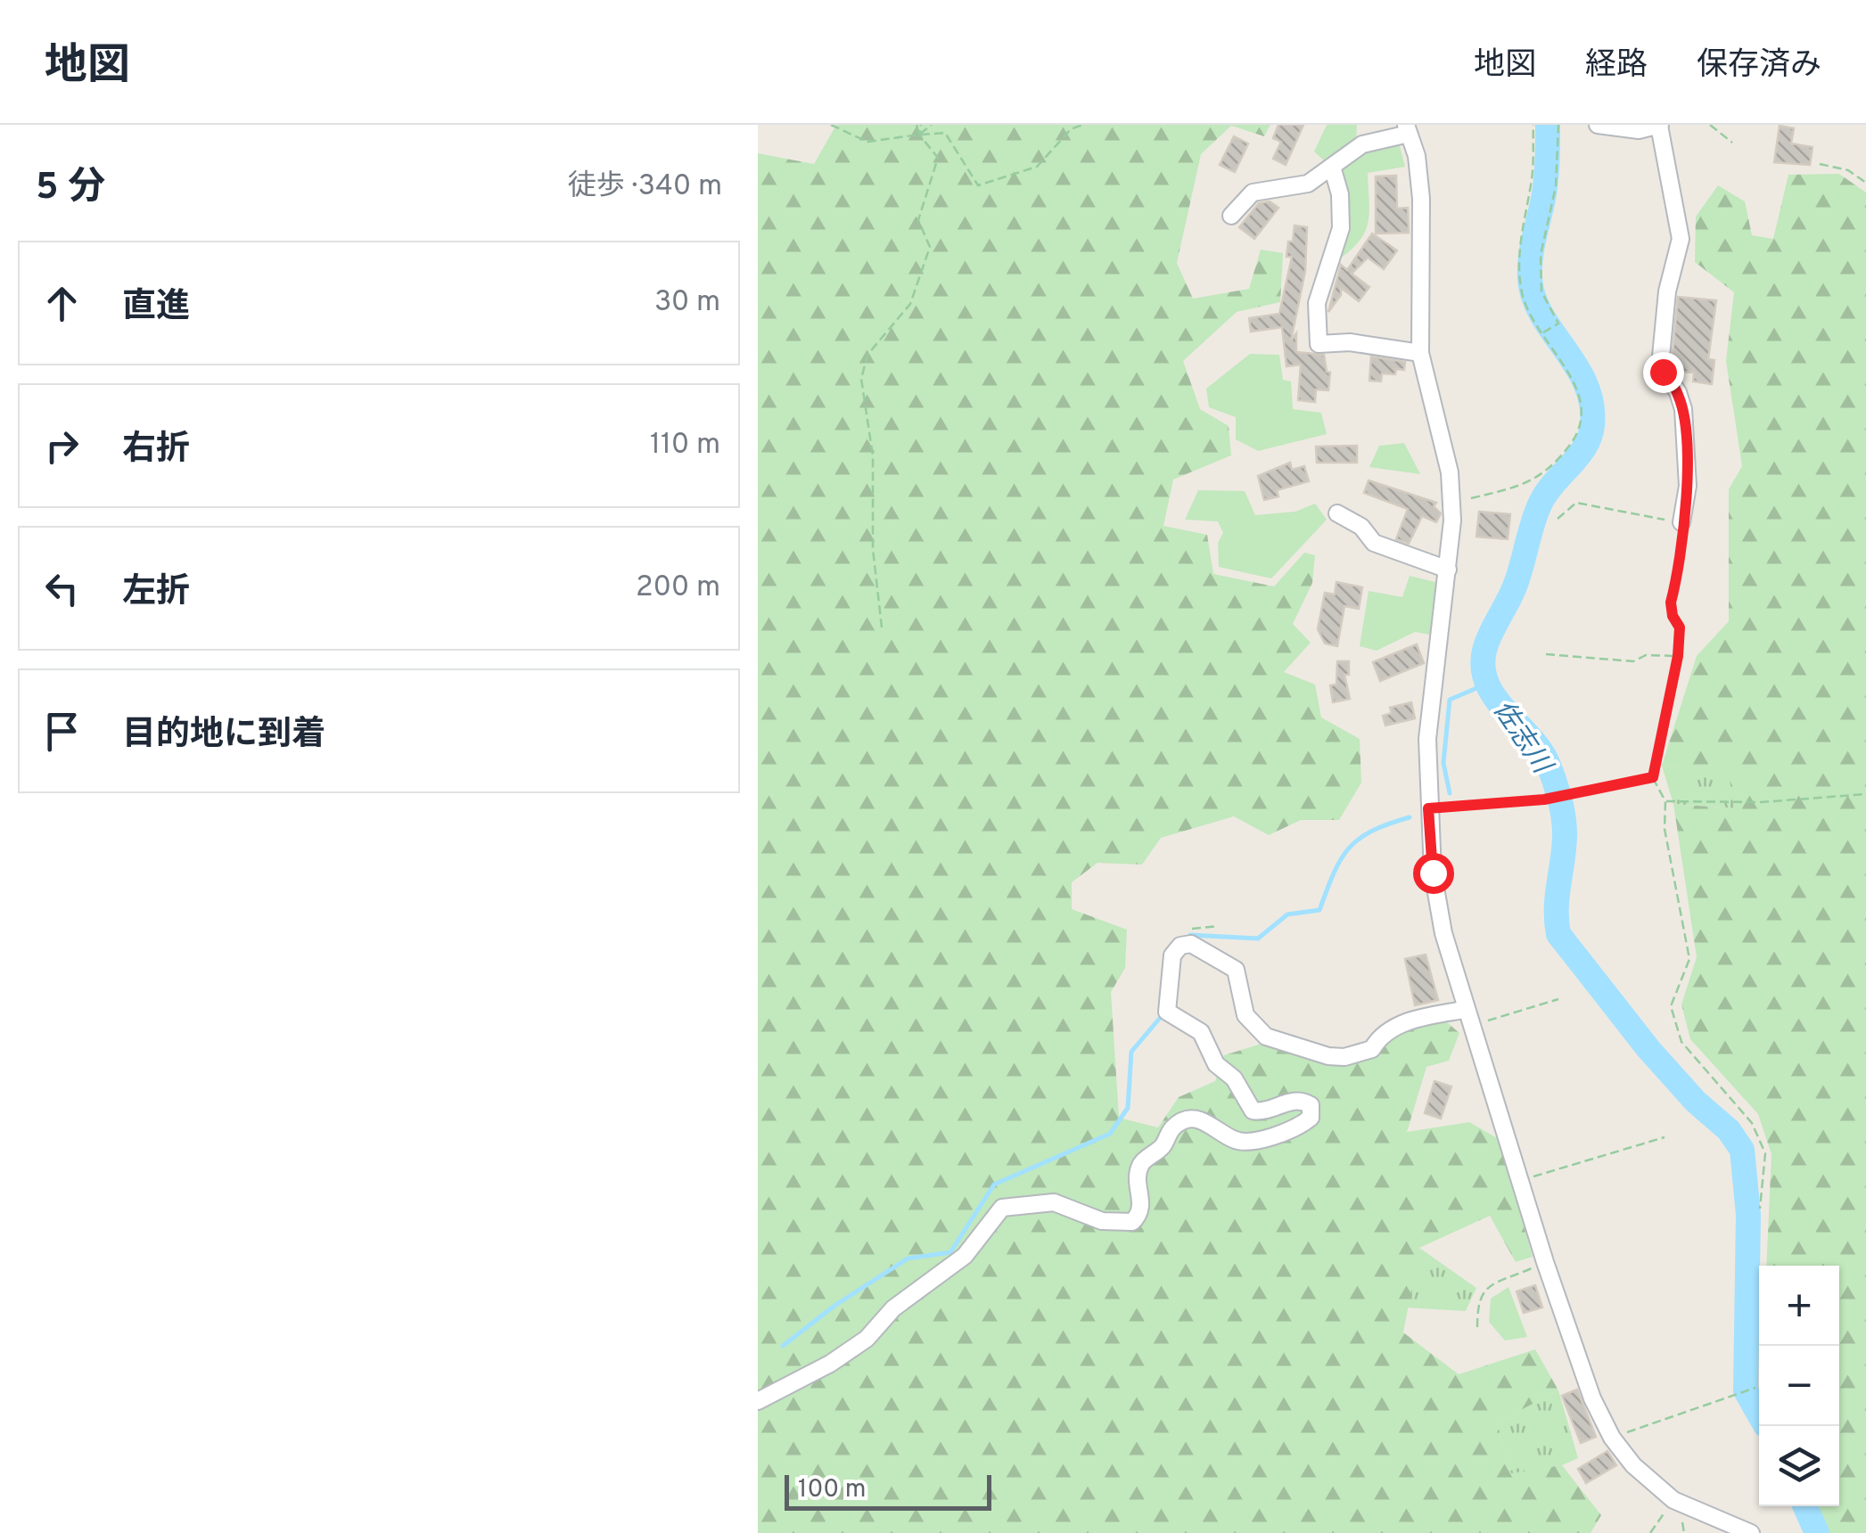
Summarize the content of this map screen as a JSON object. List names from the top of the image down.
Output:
{
  "water": ["佐志川"],
  "scale_bar": "100 m",
  "page": {
    "header": "地図",
    "nav": ["地図", "経路", "保存済み"],
    "heading": ["5 分", "徒歩 · 340 m"],
    "list": [
      ["直進", "30 m"],
      ["右折", "110 m"],
      ["左折", "200 m"],
      "目的地に到着"
    ],
    "map_buttons": ["+", "−"],
    "scale": "100 m"
  }
}
